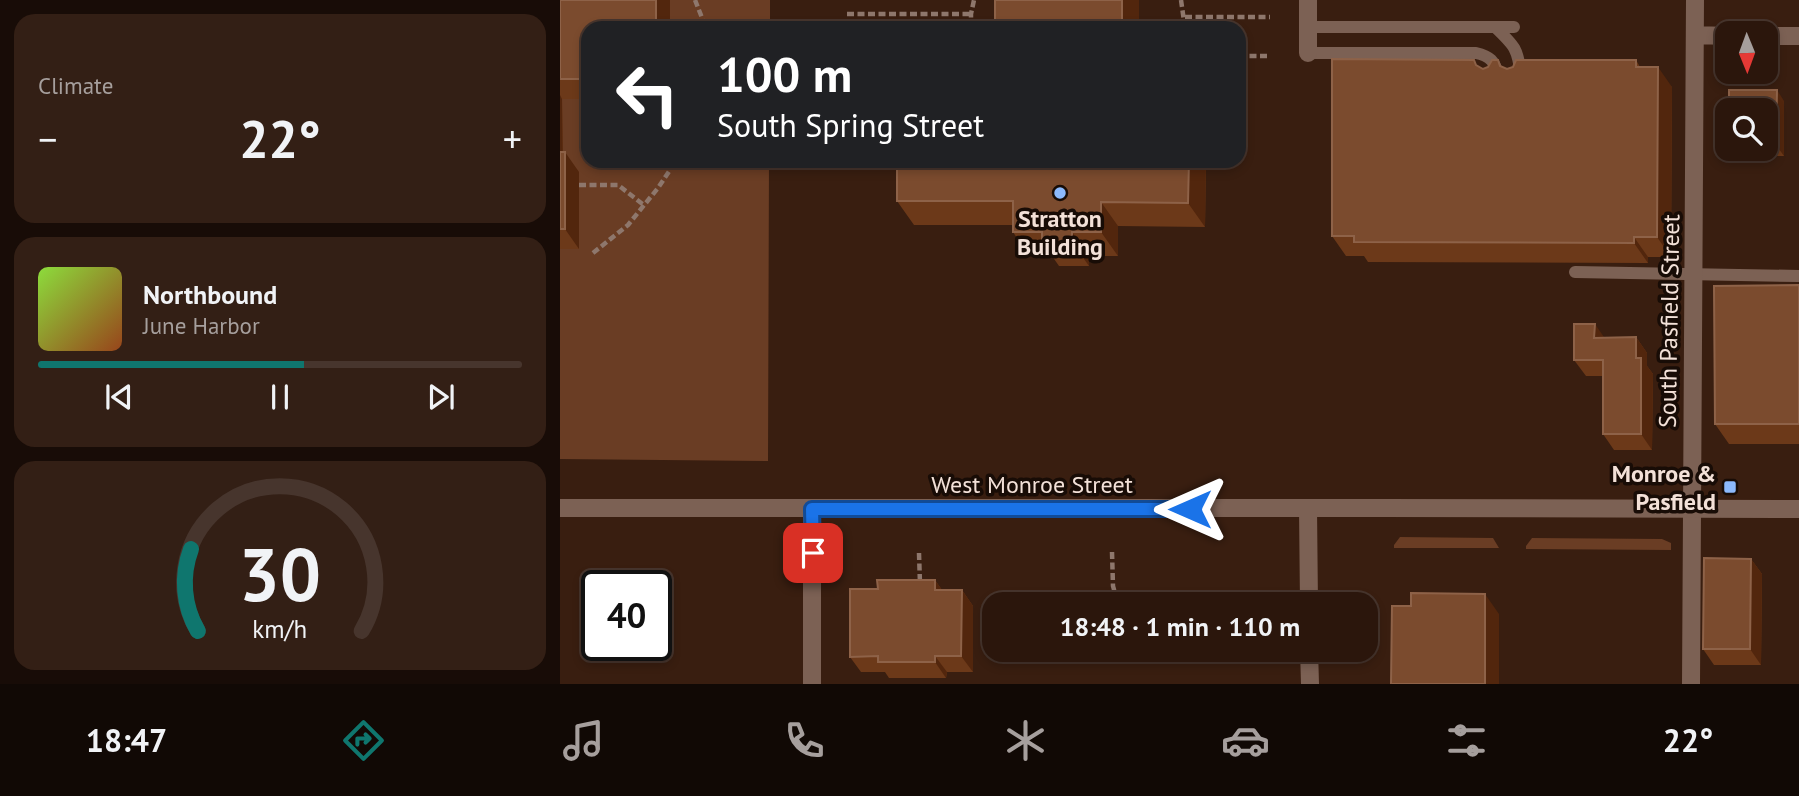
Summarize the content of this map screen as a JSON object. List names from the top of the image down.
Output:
{
  "streets": {
    "street": ["South Pasfield Street", "West Monroe Street"]
  },
  "crossings": [
    ["South Pasfield Street", "West Monroe Street"]
  ],
  "places": {
    "other": ["Stratton Building"],
    "transit": ["Monroe & Pasfield"]
  },
  "north": "bottom",
  "page": {
    "tile": "Climate",
    "turn": ["100 m", "South Spring Street"],
    "heat": ["−", "22°", "+"],
    "song": ["Northbound", "June Harbor"],
    "limit": "40",
    "trip": "18:48 · 1 min · 110 m",
    "tabs": ["18:47", "22°"],
    "gauge": ["30", "km/h"]
  }
}
